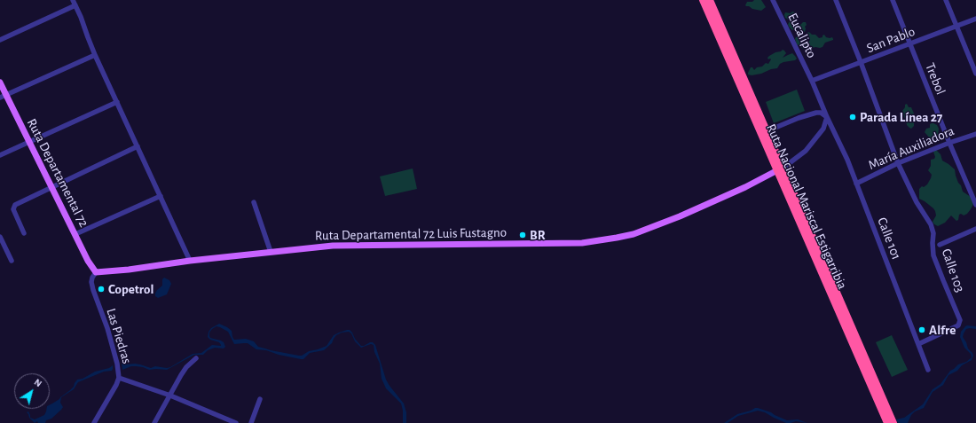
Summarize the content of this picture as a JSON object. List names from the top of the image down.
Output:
{
  "streets": {
    "highway": ["Ruta Nacional Mariscal Estigarribia"],
    "main road": ["Ruta Departamental 72", "Ruta Departamental 72 Luis Fustagno"],
    "street": [
      "Eucalipto",
      "San Pablo",
      "Trebol",
      "María Auxiliadora",
      "Calle 101",
      "Calle 103",
      "Las Piedras"
    ]
  },
  "crossings": [
    ["Eucalipto", "San Pablo"],
    ["Eucalipto", "Calle 101"],
    ["San Pablo", "Trebol"],
    ["San Pablo", "Calle 103"],
    ["Trebol", "María Auxiliadora"],
    ["María Auxiliadora", "Calle 101"],
    ["María Auxiliadora", "Calle 103"],
    ["Ruta Departamental 72", "Ruta Departamental 72 Luis Fustagno"],
    ["Ruta Departamental 72", "Las Piedras"],
    ["Ruta Nacional Mariscal Estigarribia", "Ruta Departamental 72 Luis Fustagno"],
    ["Ruta Departamental 72 Luis Fustagno", "Las Piedras"],
    ["Calle 101", "Calle 103"]
  ],
  "places": [
    "Parada Línea 27",
    "BR",
    "Copetrol",
    "Alfre"
  ],
  "north": "top right"
}
